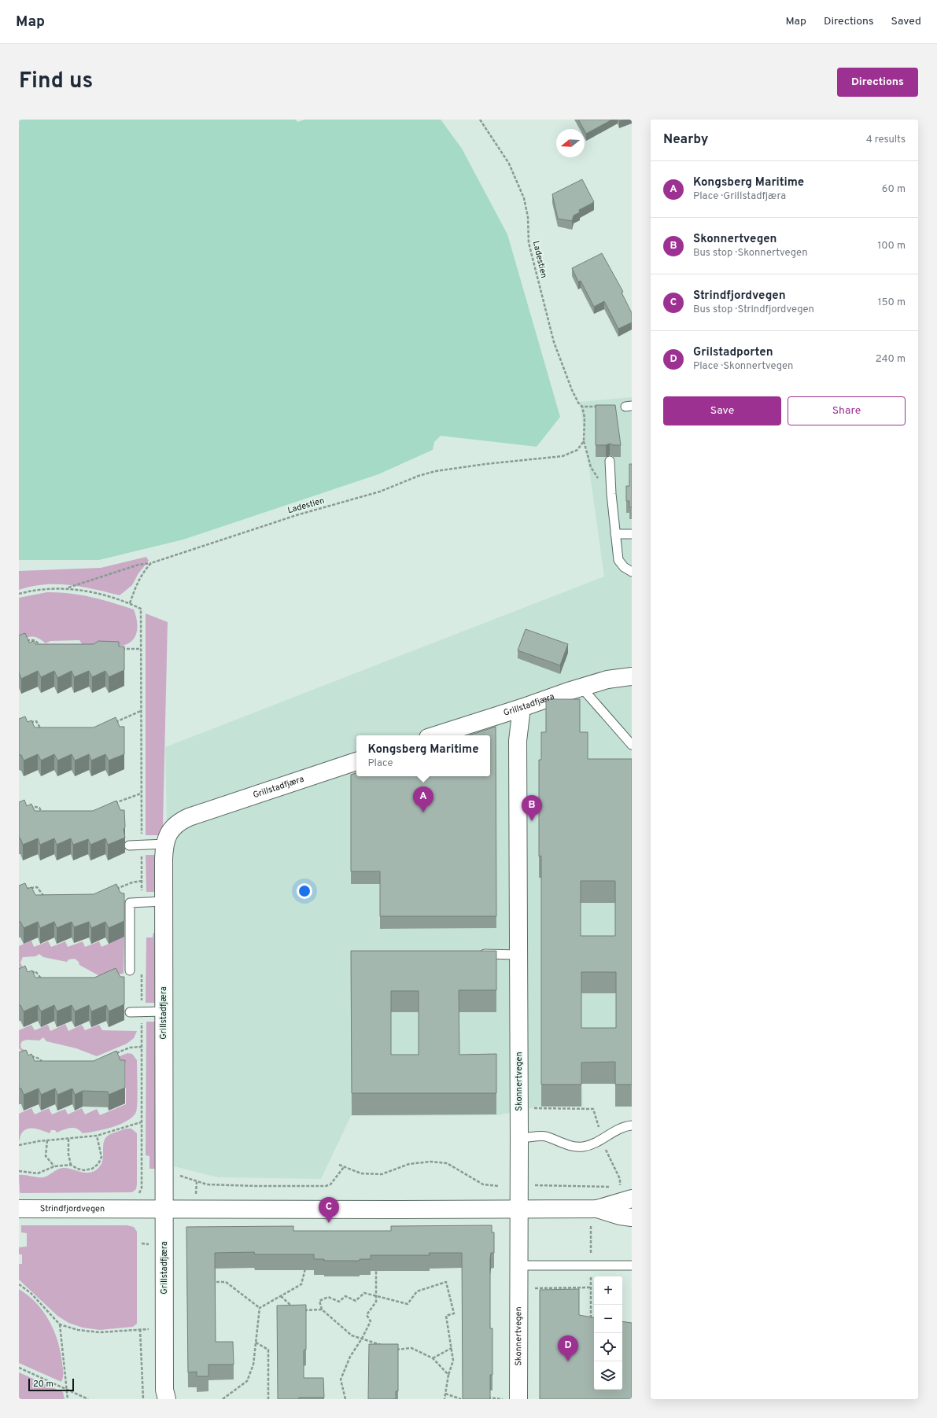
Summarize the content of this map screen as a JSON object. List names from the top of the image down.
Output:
{
  "streets": {
    "street": ["Grillstadfjæra", "Skonnertvegen", "Strindfjordvegen"],
    "path": ["Ladestien"]
  },
  "crossings": [
    ["Grillstadfjæra", "Skonnertvegen"],
    ["Grillstadfjæra", "Strindfjordvegen"],
    ["Skonnertvegen", "Strindfjordvegen"]
  ],
  "scale_bar": "20 m",
  "north": "left",
  "page": {
    "header": "Map",
    "nav": ["Map", "Directions", "Saved"],
    "title": "Find us",
    "buttons": [
      "Directions",
      ["Save", "Share"]
    ],
    "heading": ["Nearby", "4 results"],
    "list": [
      {
        "mark": "A",
        "name": "Kongsberg Maritime",
        "note": "Place · Grillstadfjæra",
        "value": "60 m"
      },
      {
        "mark": "B",
        "name": "Skonnertvegen",
        "note": "Bus stop · Skonnertvegen",
        "value": "100 m"
      },
      {
        "mark": "C",
        "name": "Strindfjordvegen",
        "note": "Bus stop · Strindfjordvegen",
        "value": "150 m"
      },
      {
        "mark": "D",
        "name": "Grilstadporten",
        "note": "Place · Skonnertvegen",
        "value": "240 m"
      }
    ],
    "popup": ["Kongsberg Maritime", "Place"],
    "pins": [
      "A",
      "B",
      "C",
      "D"
    ],
    "map_buttons": ["+", "−"],
    "scale": "20 m"
  }
}
